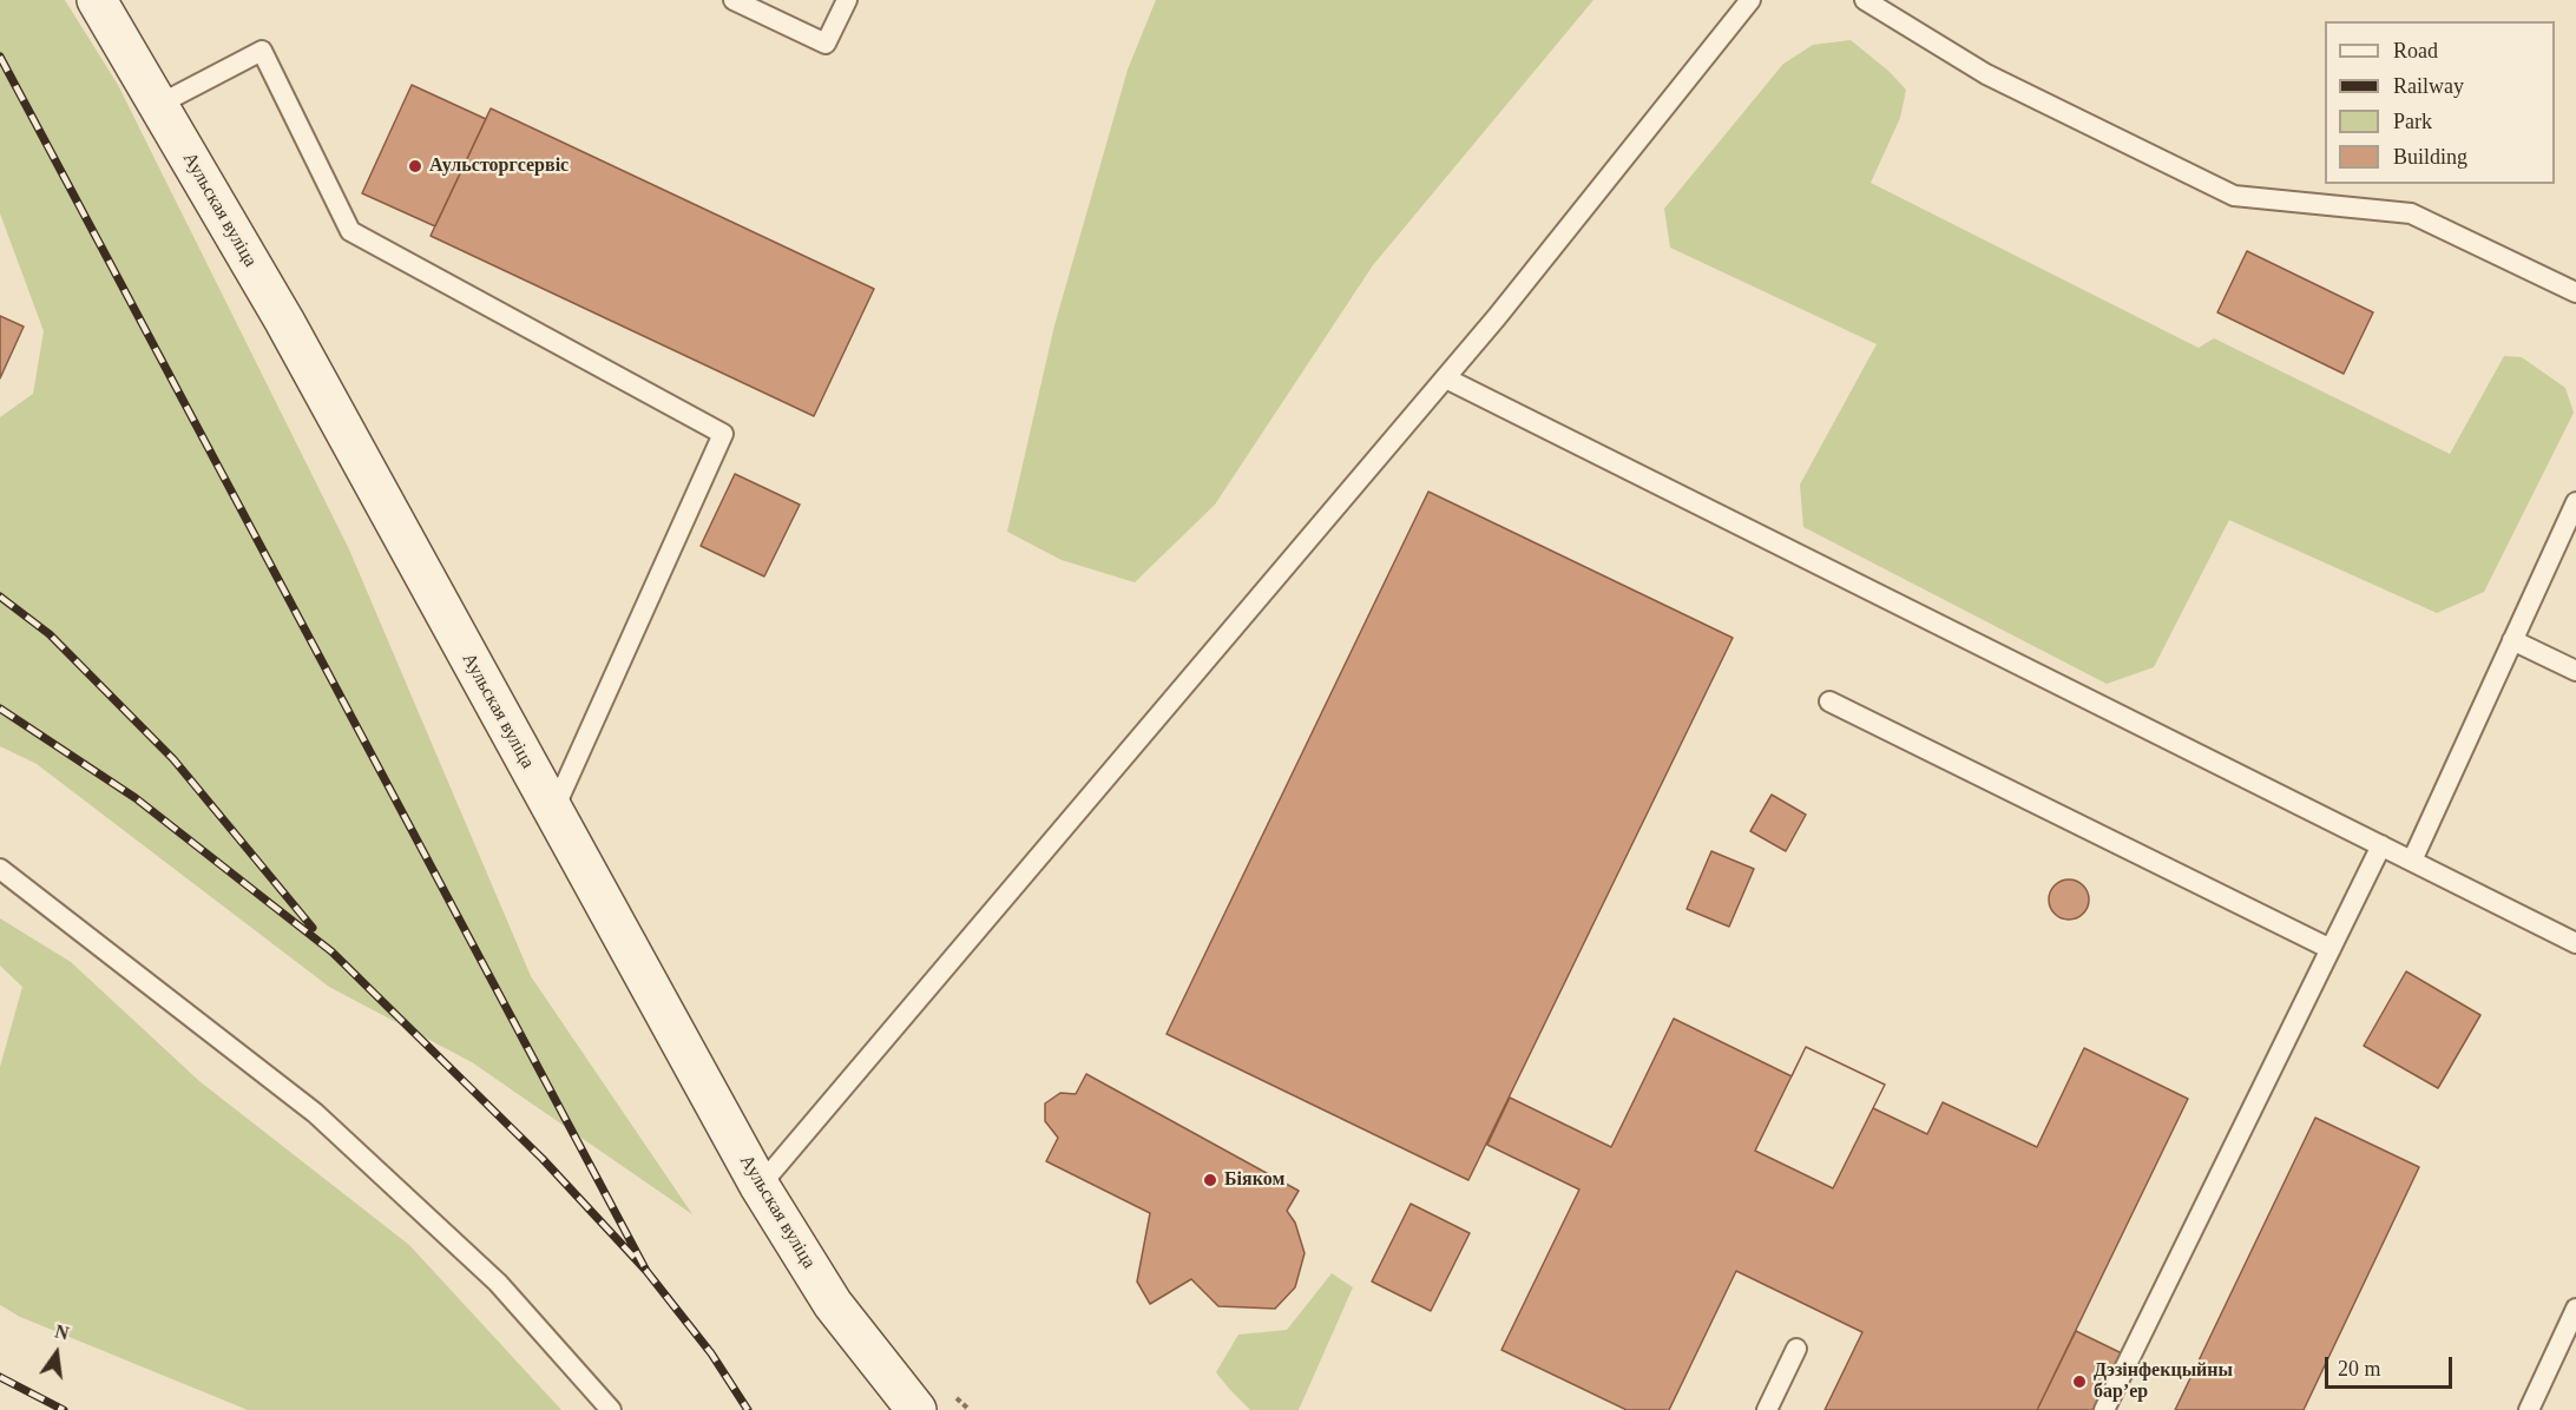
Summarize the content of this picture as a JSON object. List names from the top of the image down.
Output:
{
  "streets": {
    "street": ["Аульская вуліца"]
  },
  "places": ["Аульсторгсервіс", "Біяком", "Дэзінфекцыйны барʼер"],
  "legend": [
    "Road",
    "Railway",
    "Park",
    "Building"
  ],
  "scale_bar": "20 m",
  "north": "top"
}
